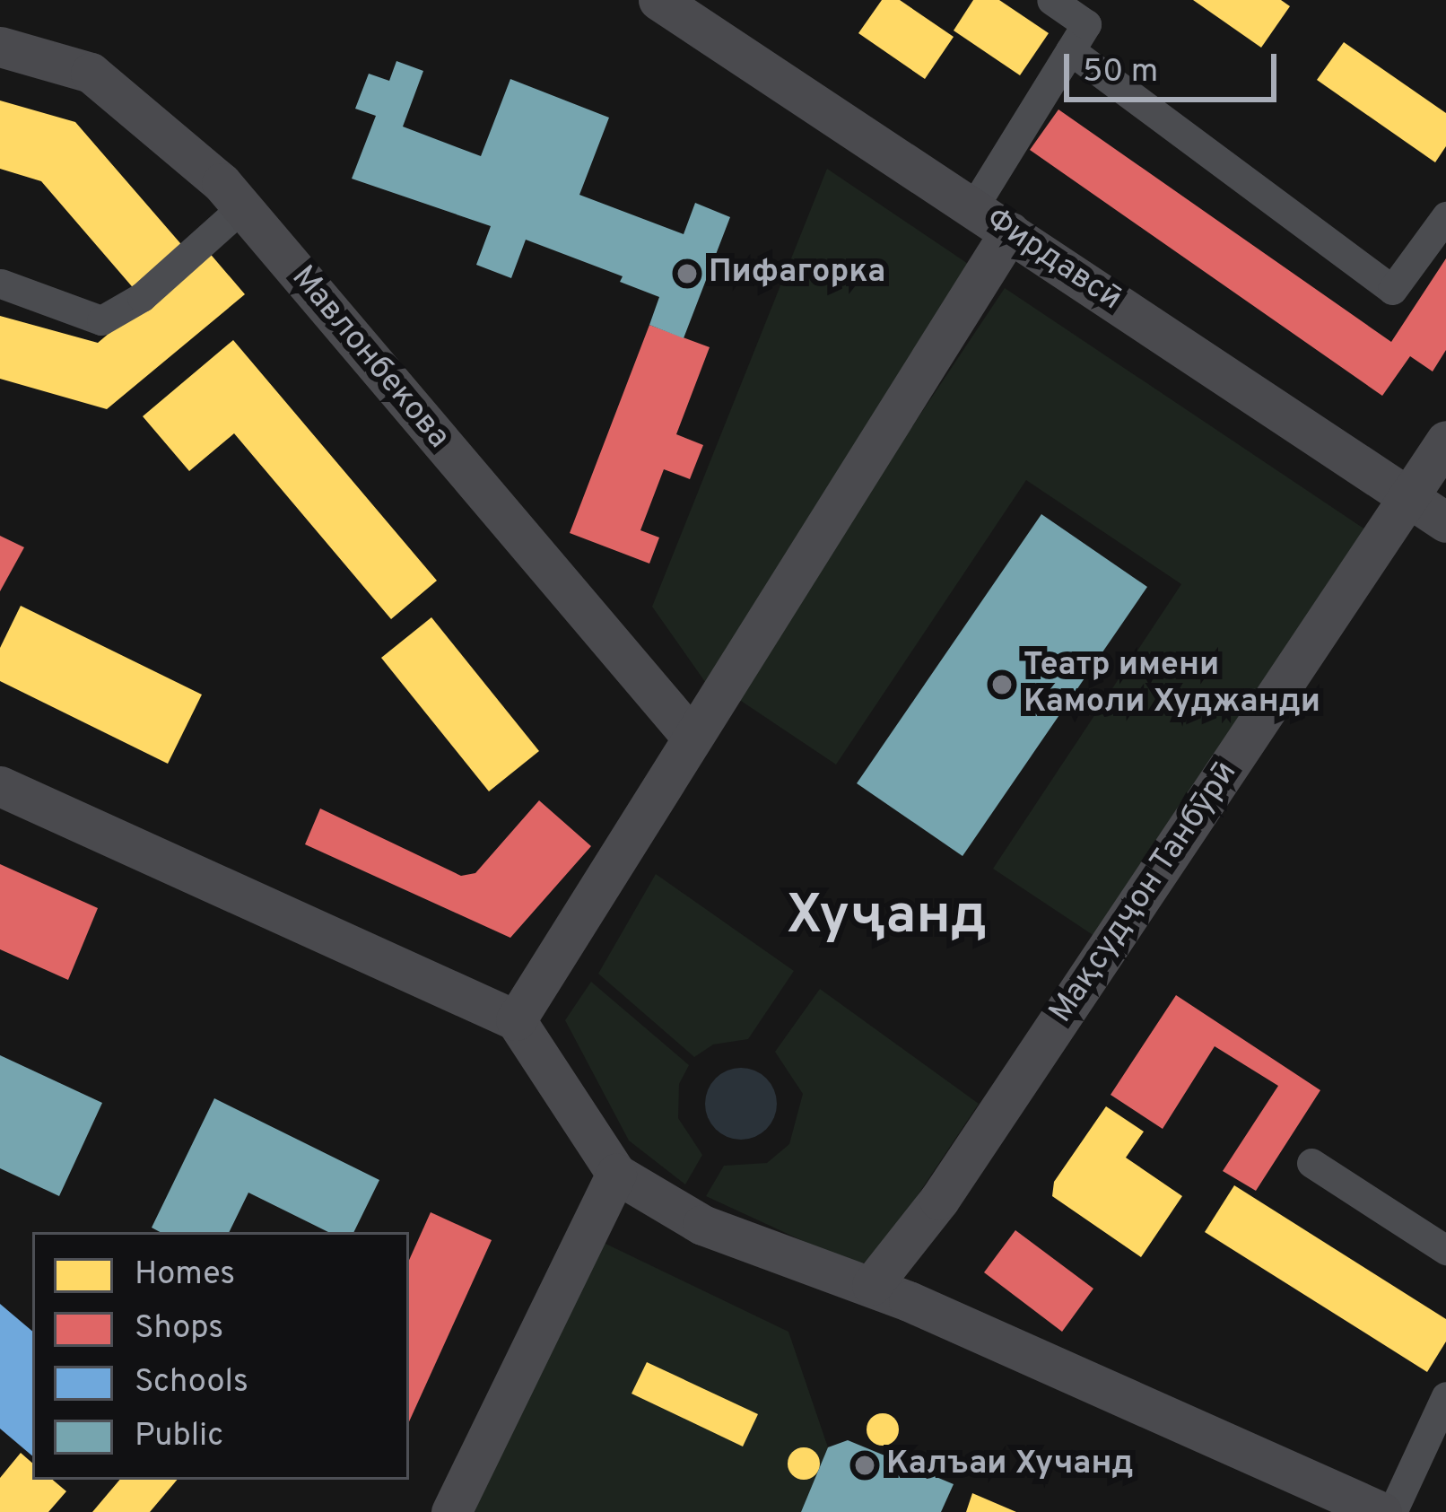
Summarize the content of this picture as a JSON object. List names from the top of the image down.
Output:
{
  "streets": {
    "street": ["Фирдавсӣ", "Мавлонбекова", "Мақсудҷон Танбӯрӣ"]
  },
  "crossings": [
    ["Фирдавсӣ", "Мақсудҷон Танбӯрӣ"]
  ],
  "districts": ["Хуҷанд"],
  "places": ["Пифагорка", "Театр имени Камоли Худжанди", "Калъаи Хучанд"],
  "legend": [
    "Homes",
    "Shops",
    "Schools",
    "Public"
  ],
  "scale_bar": "50 m"
}
